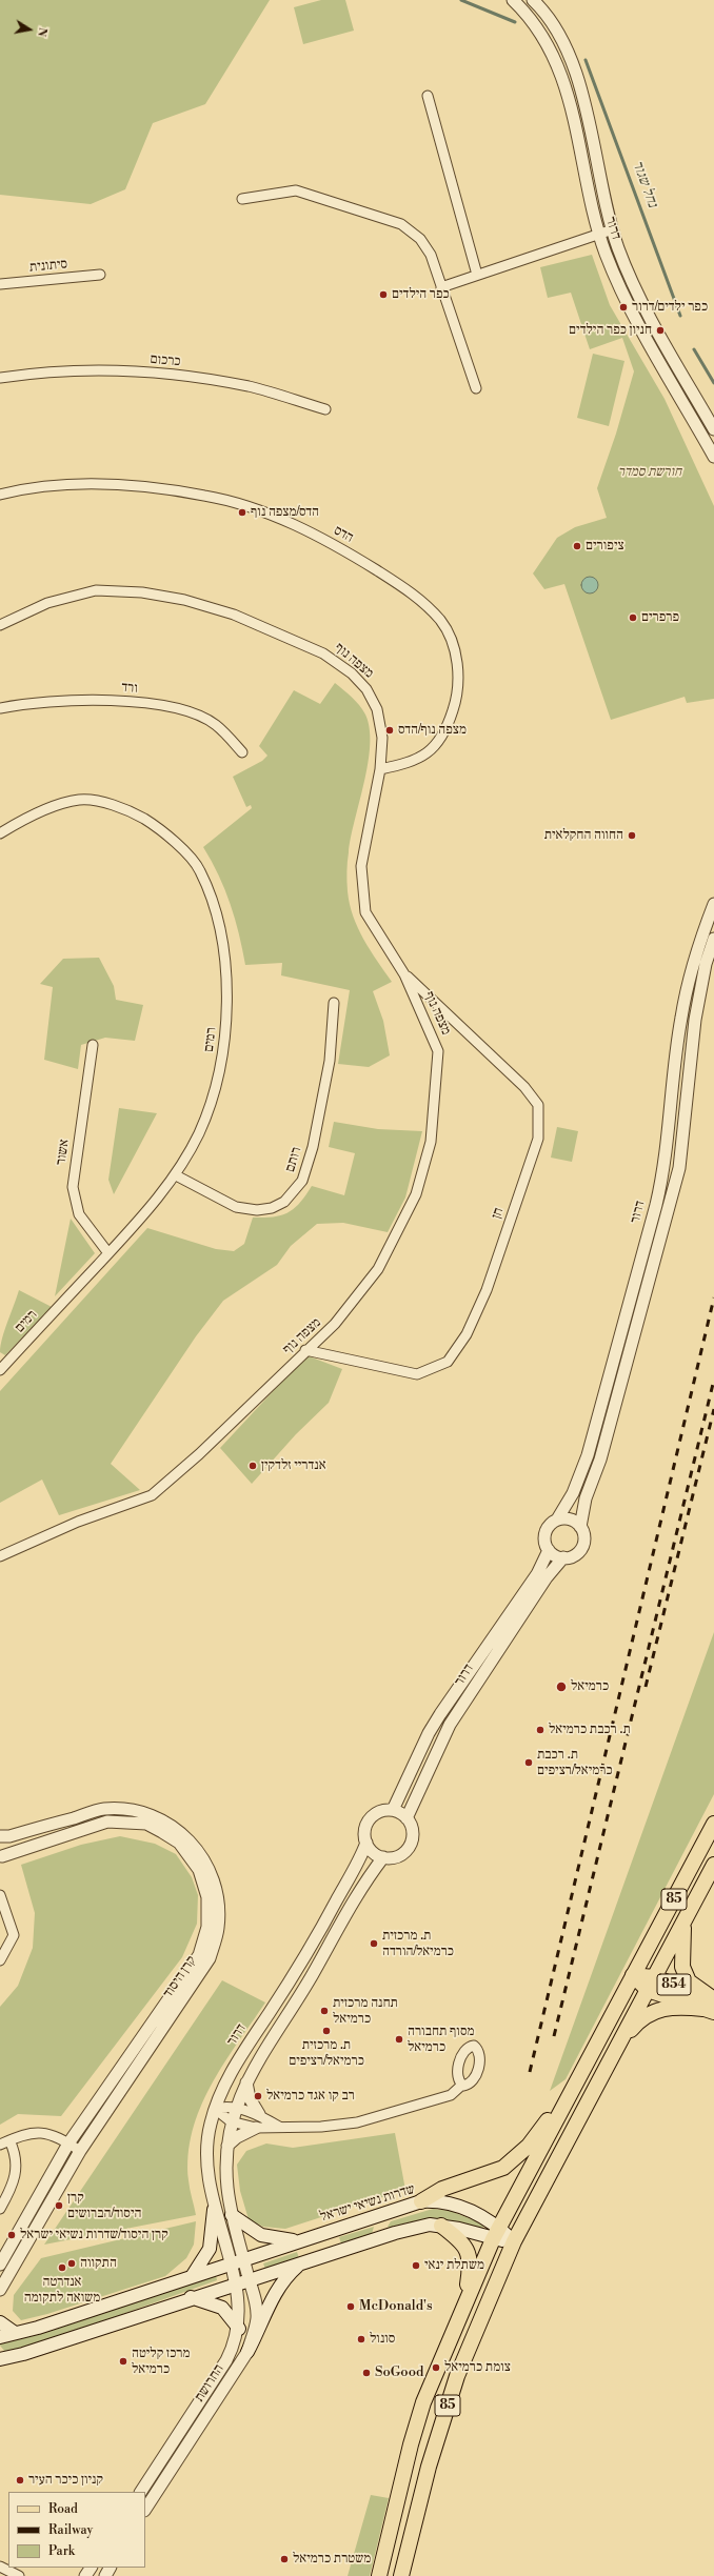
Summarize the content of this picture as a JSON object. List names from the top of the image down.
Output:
{
  "streets": {
    "main road": ["85", "854", "שדרות נשיאי ישראל"],
    "street": [
      "דרור",
      "סיתונית",
      "כרכום",
      "הדס",
      "מצפה נוף",
      "ורד",
      "רמים",
      "אשור",
      "רותם",
      "חן",
      "קרן היסוד",
      "החרושת"
    ]
  },
  "crossings": [
    ["דרור", "שדרות נשיאי ישראל"],
    ["דרור", "החרושת"],
    ["הדס", "מצפה נוף"],
    ["מצפה נוף", "חן"],
    ["רמים", "אשור"],
    ["רמים", "רותם"],
    ["85", "854"],
    ["85", "שדרות נשיאי ישראל"],
    ["שדרות נשיאי ישראל", "החרושת"]
  ],
  "water": ["נחל שגור"],
  "parks": ["חורשת סמדר"],
  "places": [
    "כפר הילדים",
    "כפר ילדים/דרור",
    "חניון כפר הילדים",
    "הדס/מצפה נוף",
    "ציפורים",
    "פרפרים",
    "מצפה נוף/הדס",
    "החווה החקלאית",
    "אנדריי זלדקין",
    "כרמיאל",
    "ת. רכבת כרמיאל",
    "ת. רכבת כרמיאל/רציפים",
    "ת. מרכזית כרמיאל/הורדה",
    "תחנה מרכזית כרמיאל",
    "ת. מרכזית כרמיאל/רציפים",
    "מסוף תחבורה כרמיאל",
    "רב קו אגד כרמיאל",
    "קרן היסוד/הברושים",
    "קרן היסוד/שדרות נשיאי ישראל",
    "התקווה",
    "משתלת ינאי",
    "אנדרטה משואה לתקומה",
    "McDonald's",
    "סונול",
    "מרכז קליטה כרמיאל",
    "צומת כרמיאל",
    "SoGood",
    "קניון כיכר העיר",
    "משטרת כרמיאל"
  ],
  "legend": ["Road", "Railway", "Park"],
  "north": "right"
}
